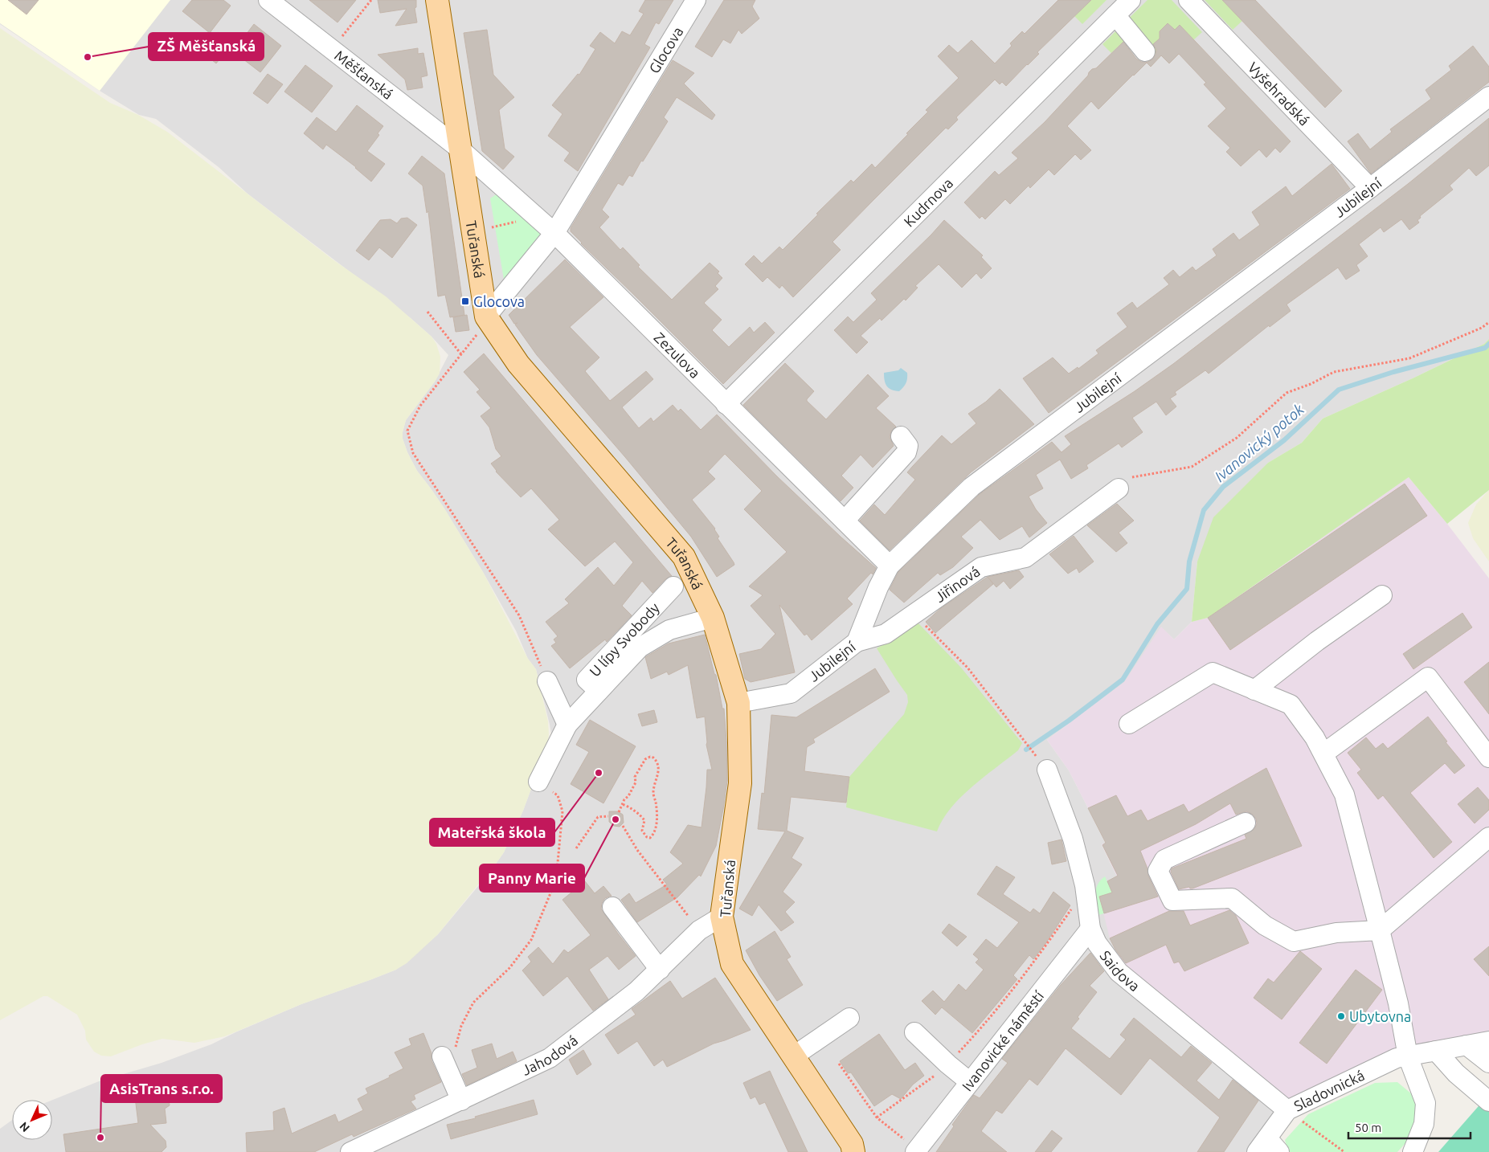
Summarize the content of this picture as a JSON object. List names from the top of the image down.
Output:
{
  "streets": {
    "main road": ["Tuřanská"],
    "street": [
      "Glocova",
      "Měšťanská",
      "Vyšehradská",
      "Jubilejní",
      "Kudrnova",
      "Zezulova",
      "Jiřinová",
      "U lípy Svobody",
      "Saidova",
      "Ivanovické náměstí",
      "Jahodová",
      "Sladovnická"
    ]
  },
  "crossings": [
    ["Glocova", "Tuřanská"],
    ["Glocova", "Zezulova"],
    ["Měšťanská", "Tuřanská"],
    ["Měšťanská", "Zezulova"],
    ["Vyšehradská", "Jubilejní"],
    ["Jubilejní", "Tuřanská"],
    ["Jubilejní", "Zezulova"],
    ["Jubilejní", "Jiřinová"],
    ["Kudrnova", "Zezulova"],
    ["Tuřanská", "Zezulova"],
    ["Tuřanská", "U lípy Svobody"],
    ["Tuřanská", "Jahodová"],
    ["Saidova", "Ivanovické náměstí"],
    ["Saidova", "Sladovnická"]
  ],
  "water": ["Ivanovický potok"],
  "places": {
    "other": [
      "ZŠ Měšťanská",
      "Mateřská škola",
      "Panny Marie",
      "Ubytovna",
      "AsisTrans s.r.o."
    ],
    "transit": ["Glocova"]
  },
  "scale_bar": "50 m",
  "north": "bottom left"
}
